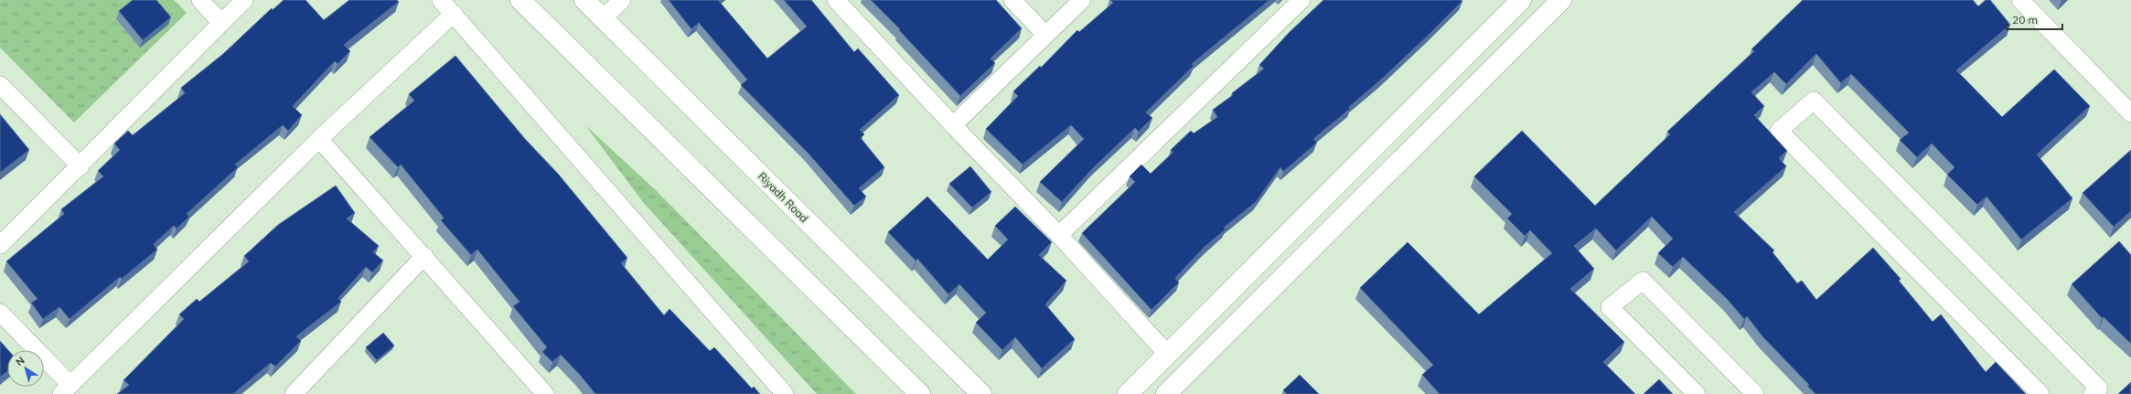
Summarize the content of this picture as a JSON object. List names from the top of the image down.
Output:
{
  "streets": {
    "street": ["Riyadh Road"]
  },
  "scale_bar": "20 m",
  "north": "top left"
}
